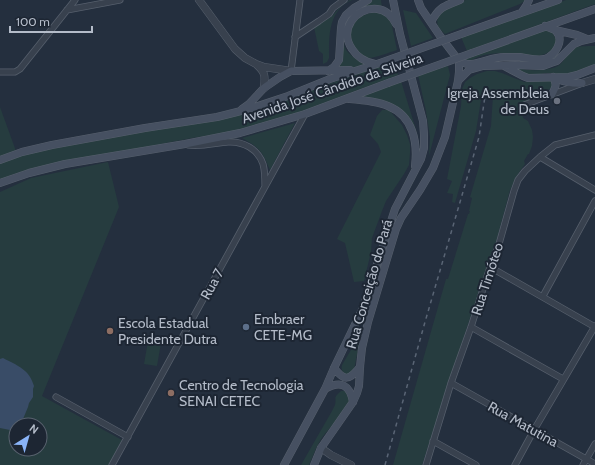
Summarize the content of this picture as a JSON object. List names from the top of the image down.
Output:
{
  "streets": {
    "main road": ["Avenida José Cândido da Silveira", "Rua Conceição do Pará"],
    "street": ["Rua Timóteo", "Rua 7", "Rua Matutina"]
  },
  "crossings": [
    ["Avenida José Cândido da Silveira", "Rua 7"],
    ["Rua Timóteo", "Rua Matutina"]
  ],
  "places": [
    "Igreja Assembleia de Deus",
    "Embraer CETE-MG",
    "Escola Estadual Presidente Dutra",
    "Centro de Tecnologia SENAI CETEC"
  ],
  "scale_bar": "100 m",
  "north": "top right"
}
